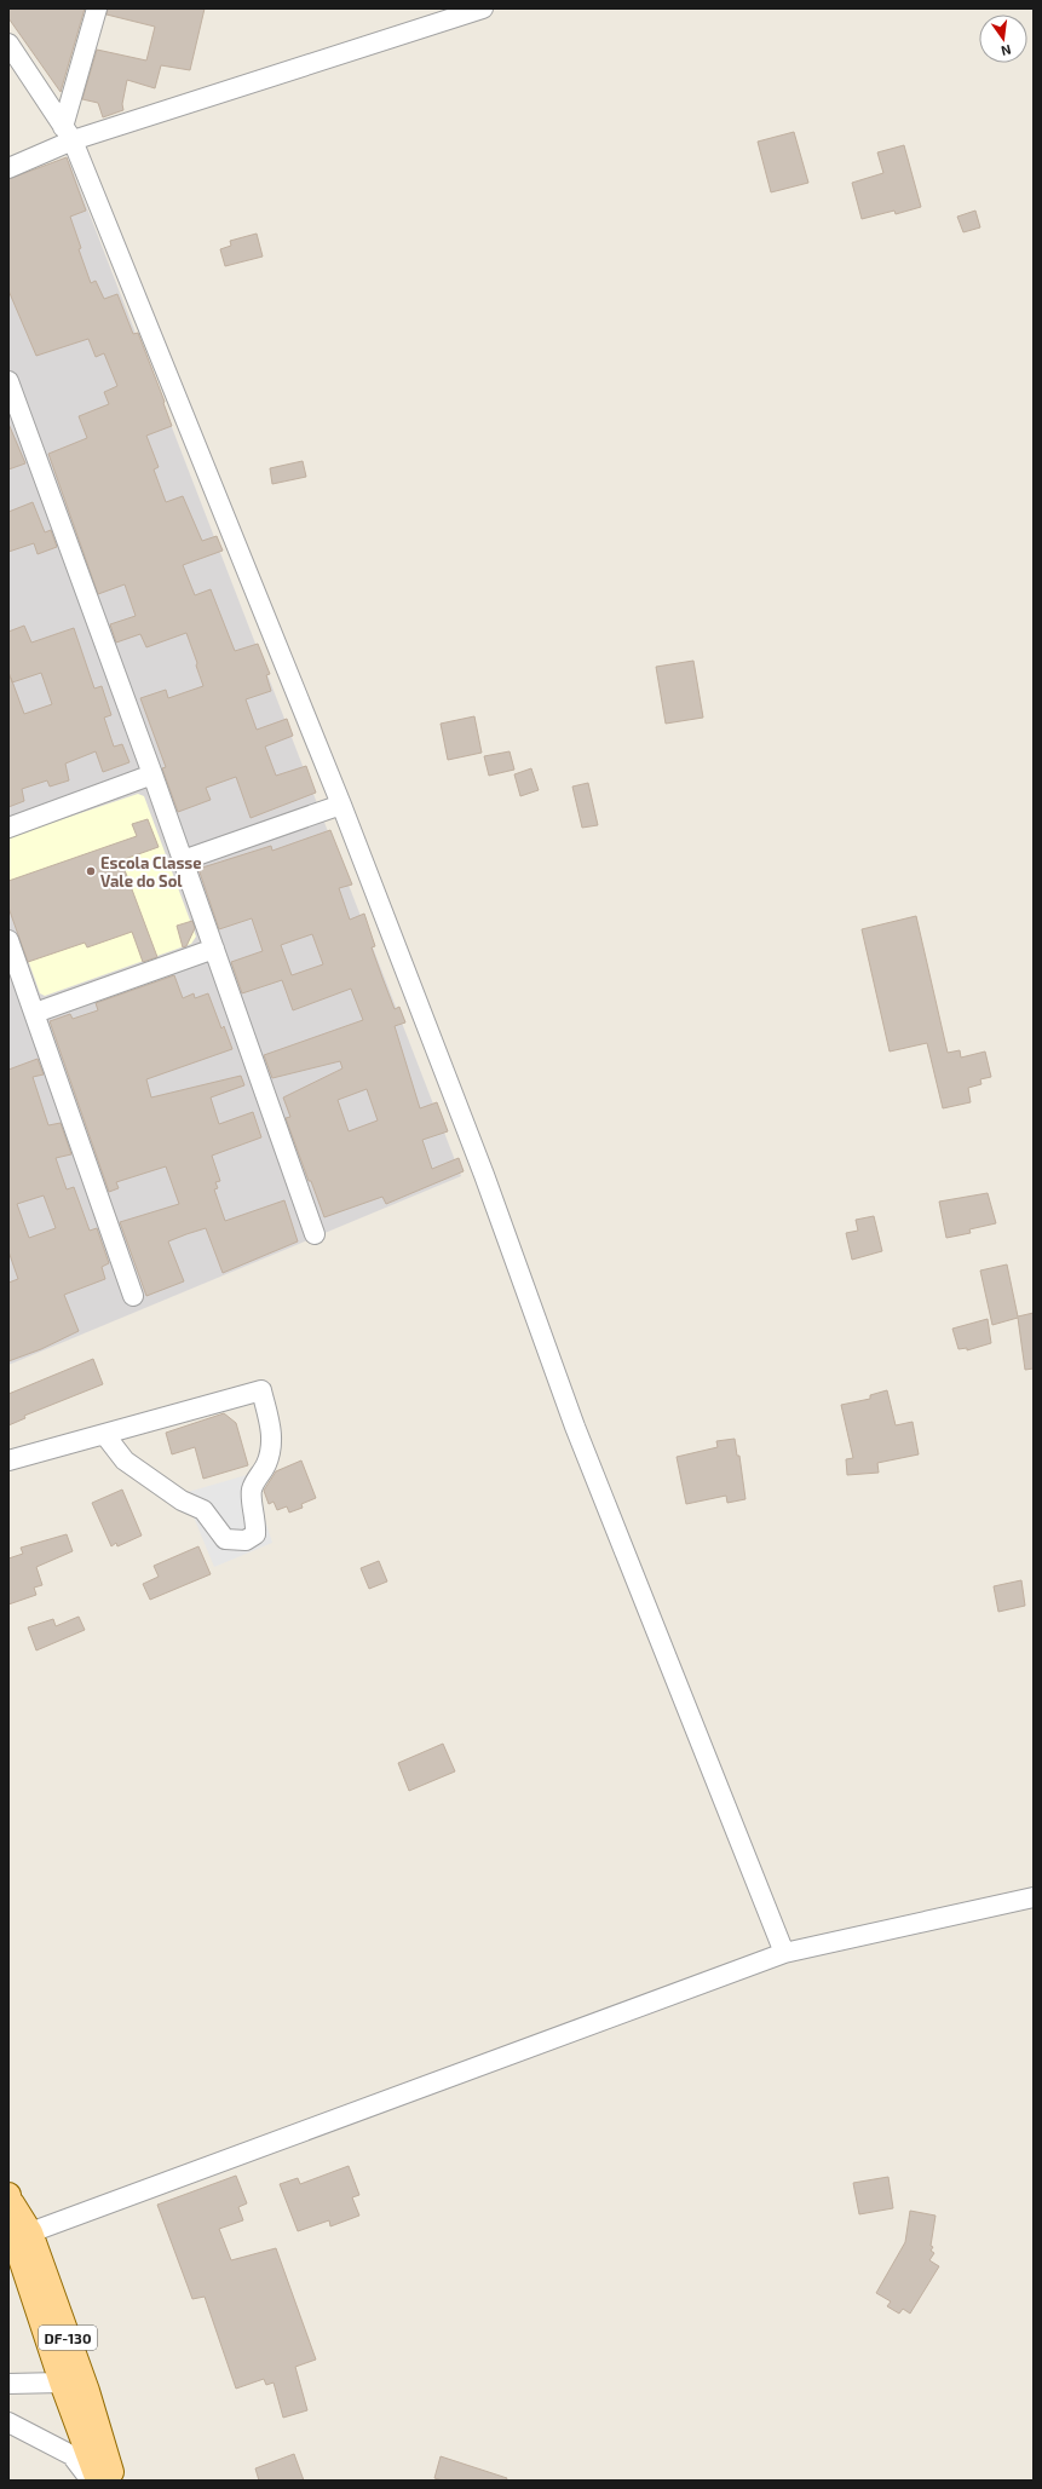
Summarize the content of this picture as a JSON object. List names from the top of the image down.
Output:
{
  "streets": {
    "main road": ["DF-130"]
  },
  "places": ["Escola Classe Vale do Sol"],
  "north": "bottom"
}
